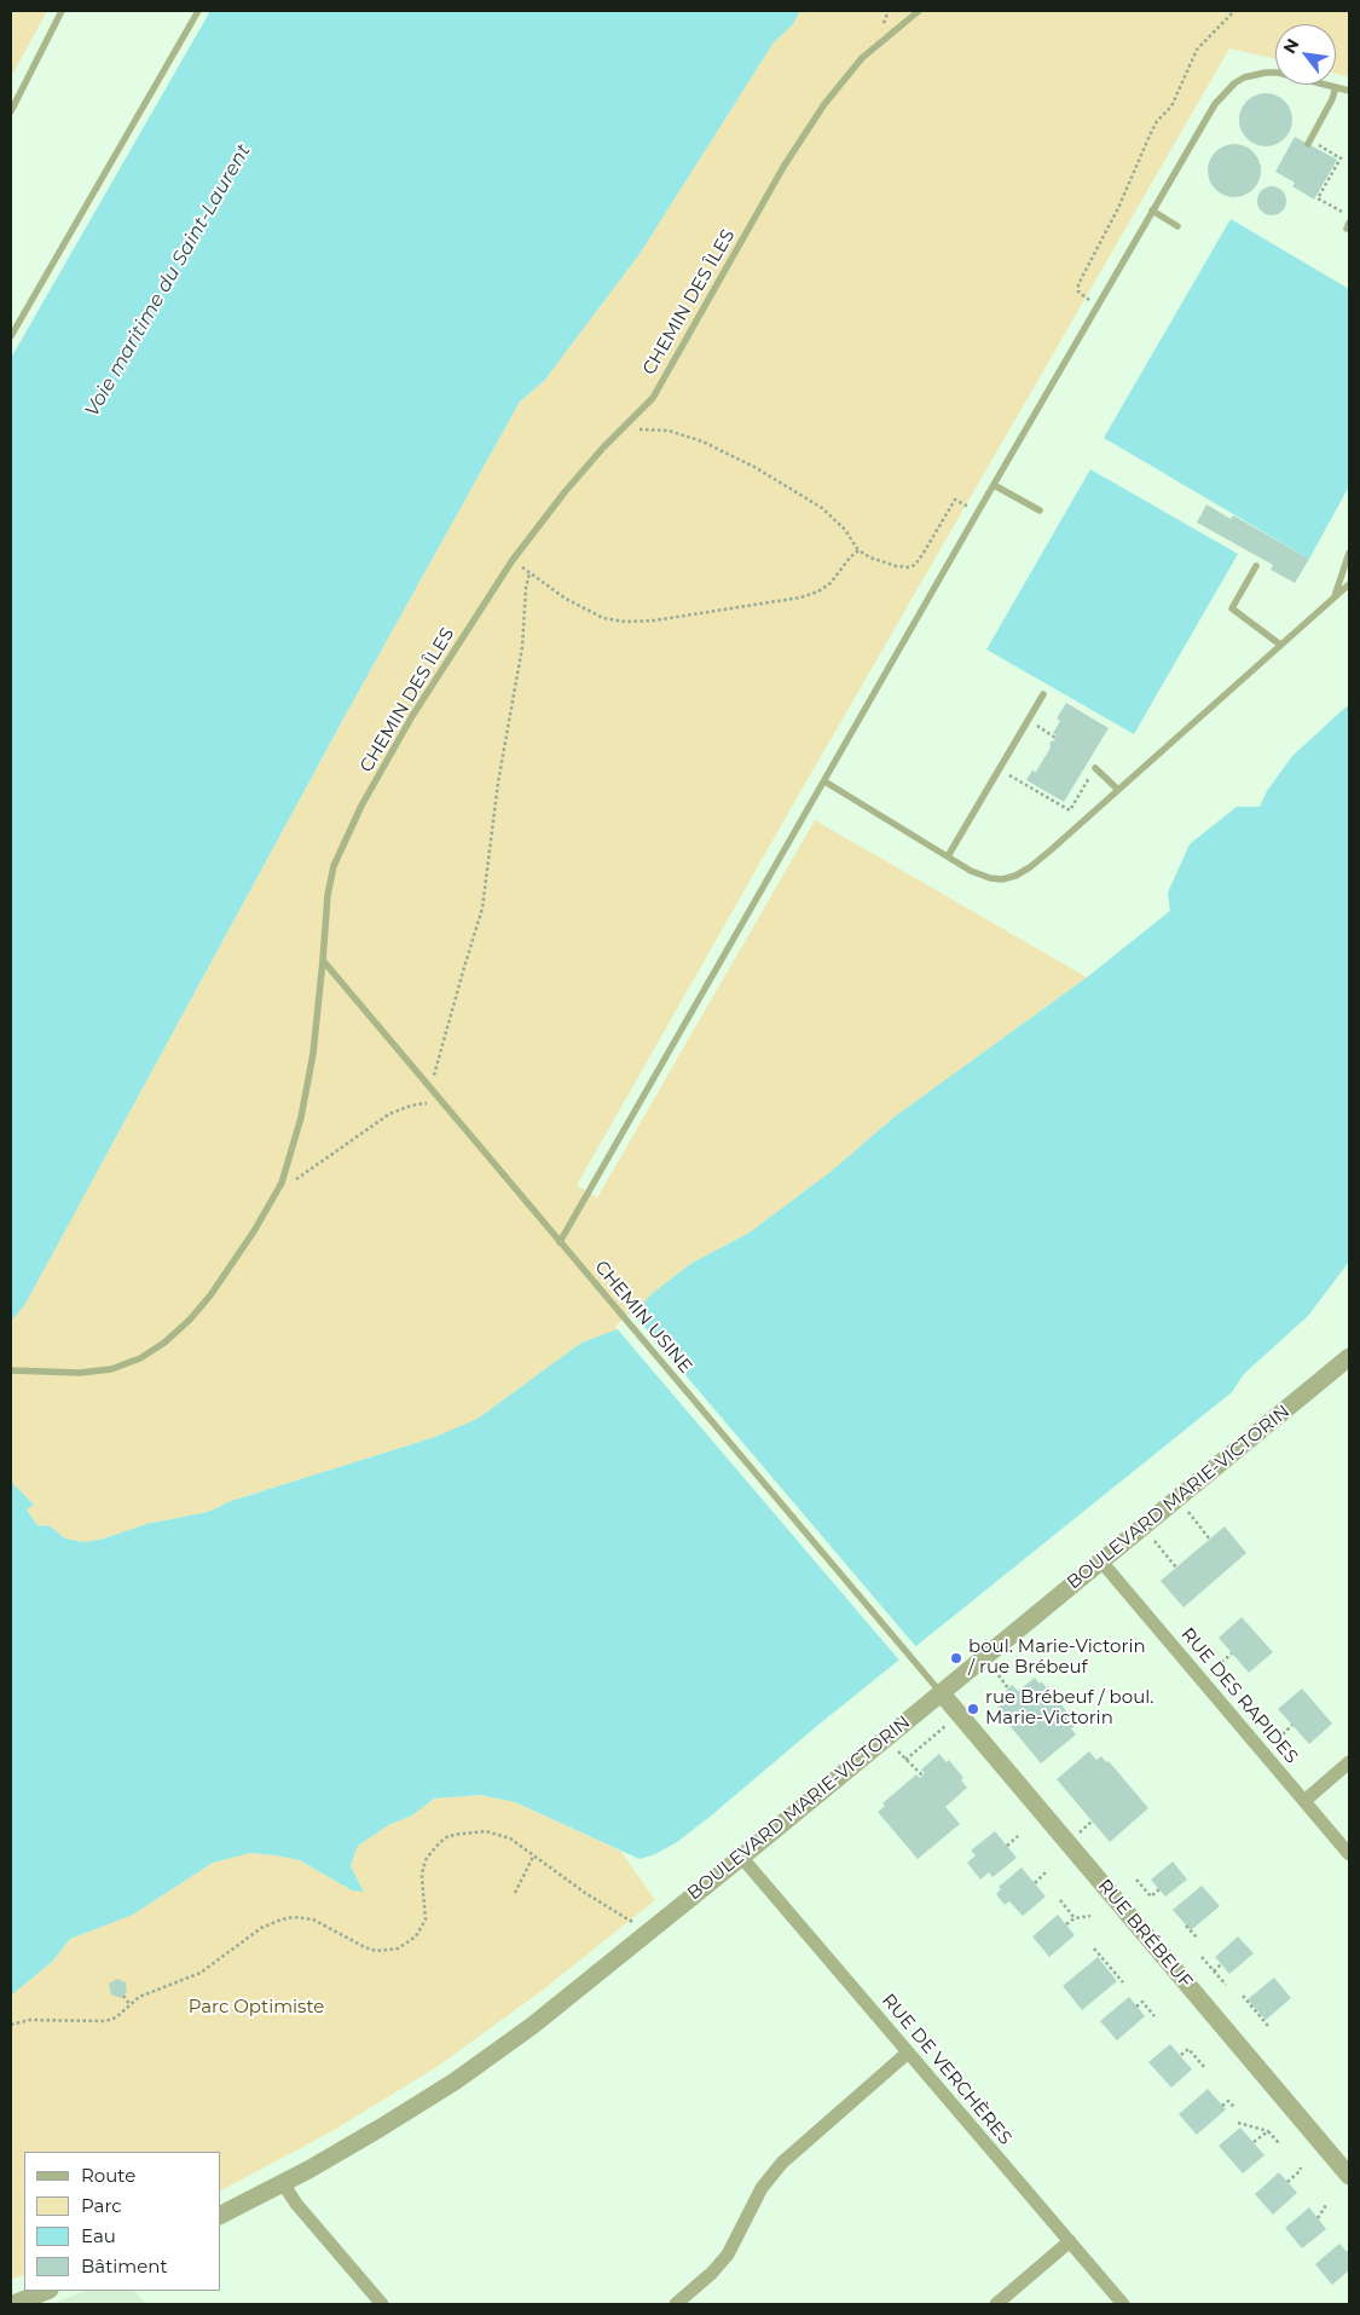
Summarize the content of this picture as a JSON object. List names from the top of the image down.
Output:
{
  "streets": {
    "street": [
      "BOULEVARD MARIE-VICTORIN",
      "RUE DES RAPIDES",
      "RUE BRÉBEUF",
      "RUE DE VERCHÈRES"
    ],
    "lane": ["CHEMIN DES ÎLES", "CHEMIN USINE"]
  },
  "crossings": [
    ["CHEMIN DES ÎLES", "CHEMIN USINE"],
    ["CHEMIN USINE", "BOULEVARD MARIE-VICTORIN"],
    ["CHEMIN USINE", "RUE BRÉBEUF"],
    ["BOULEVARD MARIE-VICTORIN", "RUE DES RAPIDES"],
    ["BOULEVARD MARIE-VICTORIN", "RUE BRÉBEUF"],
    ["BOULEVARD MARIE-VICTORIN", "RUE DE VERCHÈRES"]
  ],
  "water": ["Voie maritime du Saint-Laurent"],
  "parks": ["Parc Optimiste"],
  "places": ["boul. Marie-Victorin / rue Brébeuf", "rue Brébeuf / boul. Marie-Victorin"],
  "legend": [
    "Route",
    "Parc",
    "Eau",
    "Bâtiment"
  ],
  "north": "top left"
}
